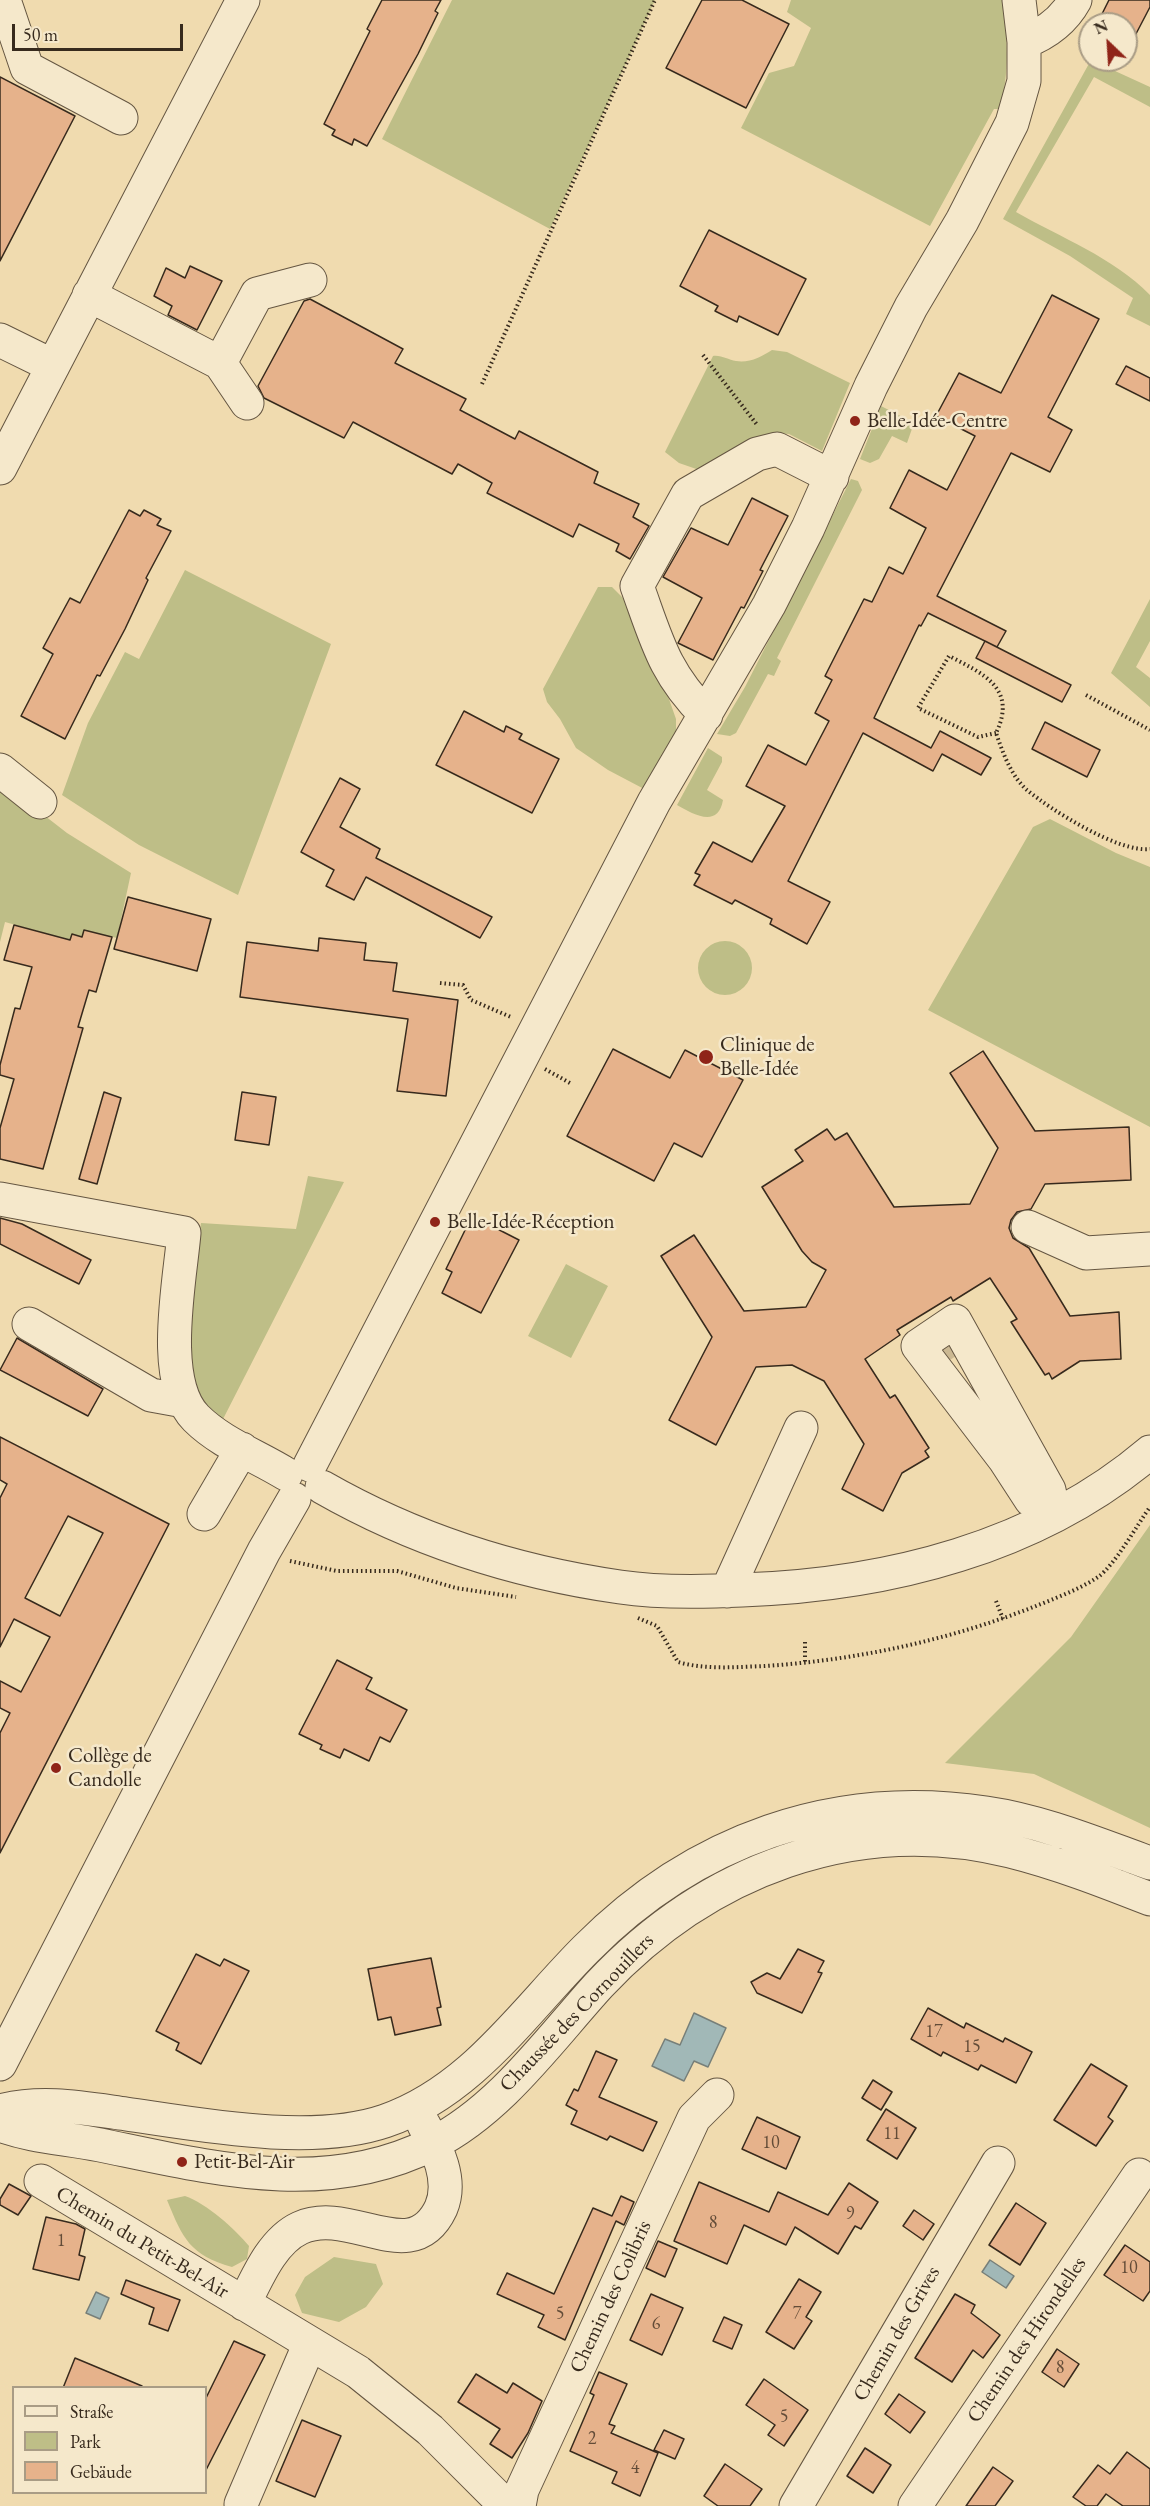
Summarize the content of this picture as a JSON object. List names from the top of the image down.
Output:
{
  "streets": {
    "street": [
      "Chaussée des Cornouillers",
      "Chemin du Petit-Bel-Air",
      "Chemin des Colibris",
      "Chemin des Grives",
      "Chemin des Hirondelles"
    ]
  },
  "crossings": [
    ["Chaussée des Cornouillers", "Chemin du Petit-Bel-Air"]
  ],
  "places": [
    "Belle-Idée-Centre",
    "Clinique de Belle-Idée",
    "Belle-Idée-Réception",
    "Collège de Candolle",
    "Petit-Bel-Air"
  ],
  "house_numbers": [
    "17",
    "15",
    "11",
    "10",
    "9",
    "8",
    "1",
    "10",
    "5",
    "7",
    "6",
    "8",
    "5",
    "2",
    "4"
  ],
  "legend": ["Straße", "Park", "Gebäude"],
  "scale_bar": "50 m",
  "north": "top left"
}
